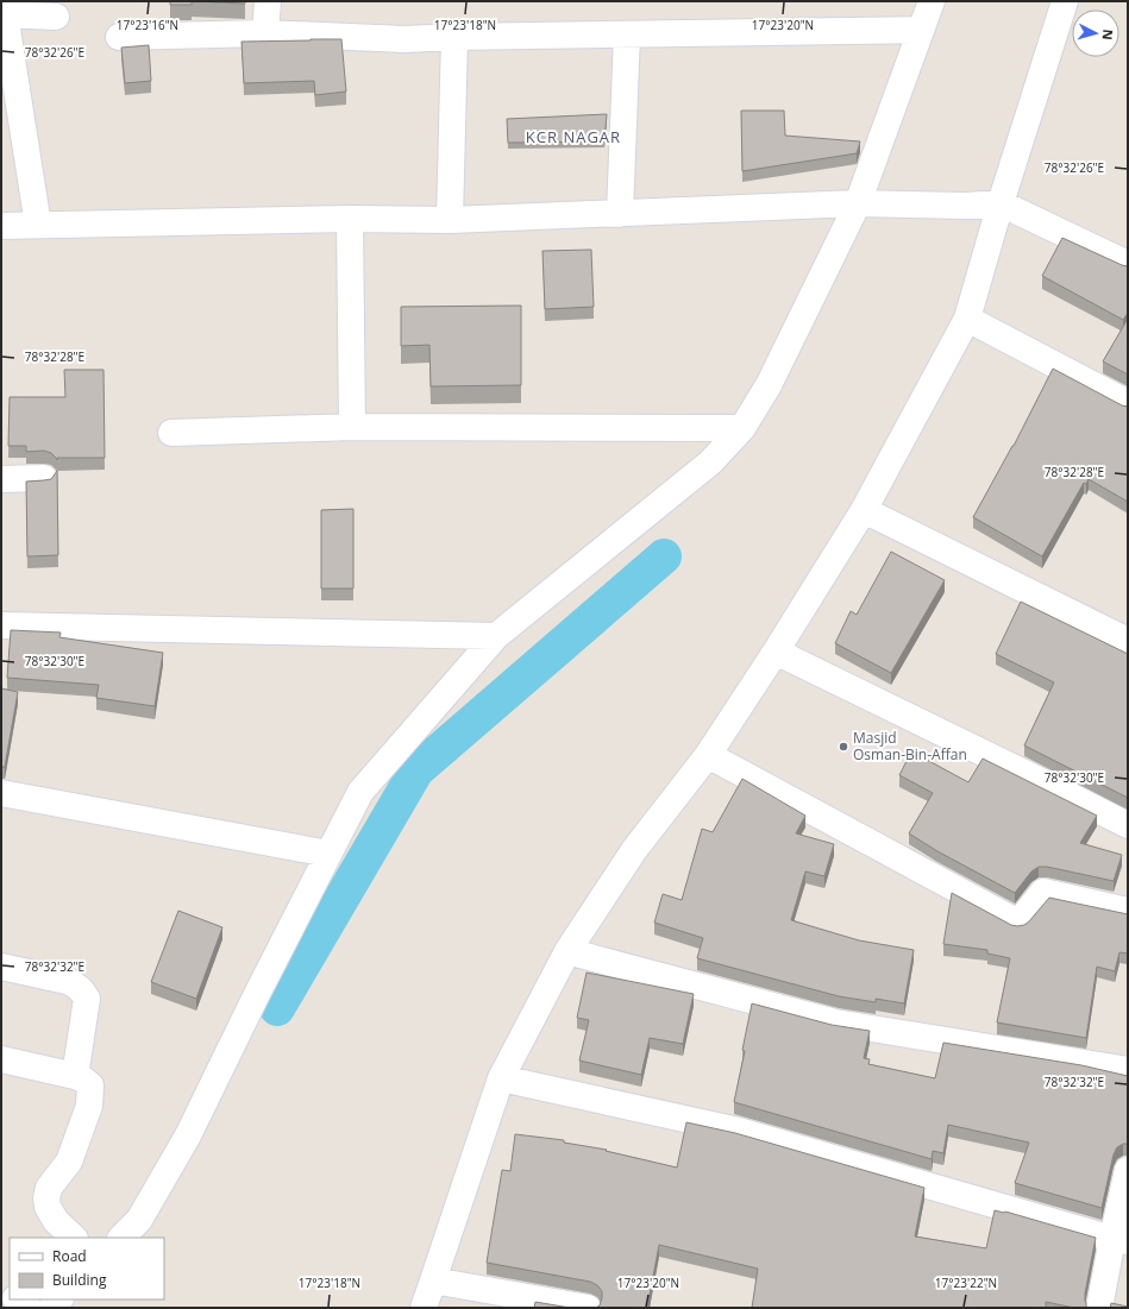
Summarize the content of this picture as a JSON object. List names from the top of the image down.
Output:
{
  "districts": ["KCR NAGAR"],
  "places": ["Masjid Osman-Bin-Affan"],
  "legend": ["Road", "Building"],
  "north": "right",
  "coordinates": [
    "17°23'16\"N",
    "17°23'18\"N",
    "17°23'20\"N",
    "78°32'26\"E",
    "78°32'28\"E",
    "78°32'30\"E",
    "78°32'32\"E",
    "17°23'22\"N"
  ]
}
